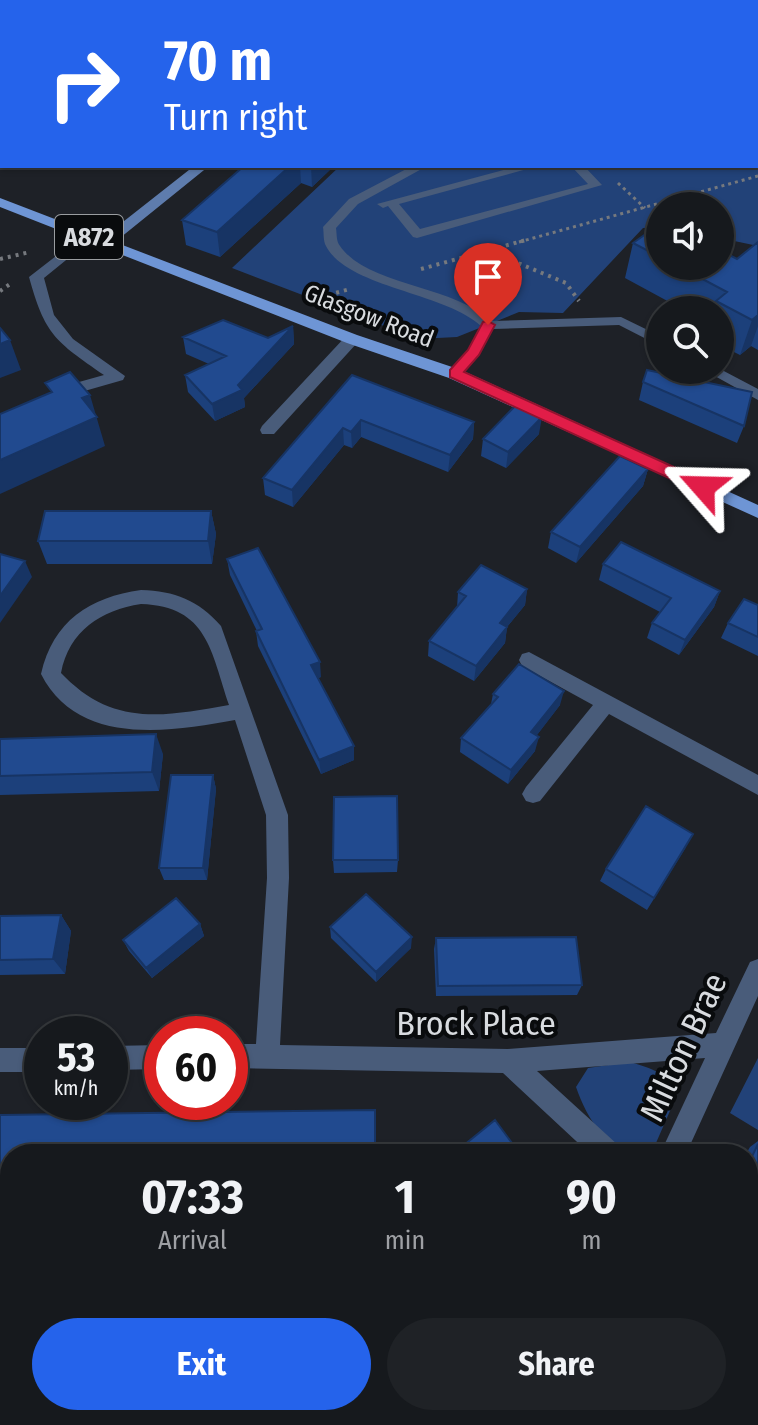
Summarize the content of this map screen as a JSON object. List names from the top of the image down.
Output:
{
  "streets": {
    "main road": ["A872", "Glasgow Road"],
    "street": ["Brock Place", "Milton Brae"]
  },
  "crossings": [
    ["A872", "Glasgow Road"],
    ["Brock Place", "Milton Brae"]
  ],
  "page": {
    "turn": ["70 m", "Turn right"],
    "speed": "53 km/h",
    "limit": "60",
    "eta": [
      "07:33",
      "Arrival",
      "1",
      "min",
      "90",
      "m"
    ],
    "buttons": ["Exit", "Share"]
  }
}
